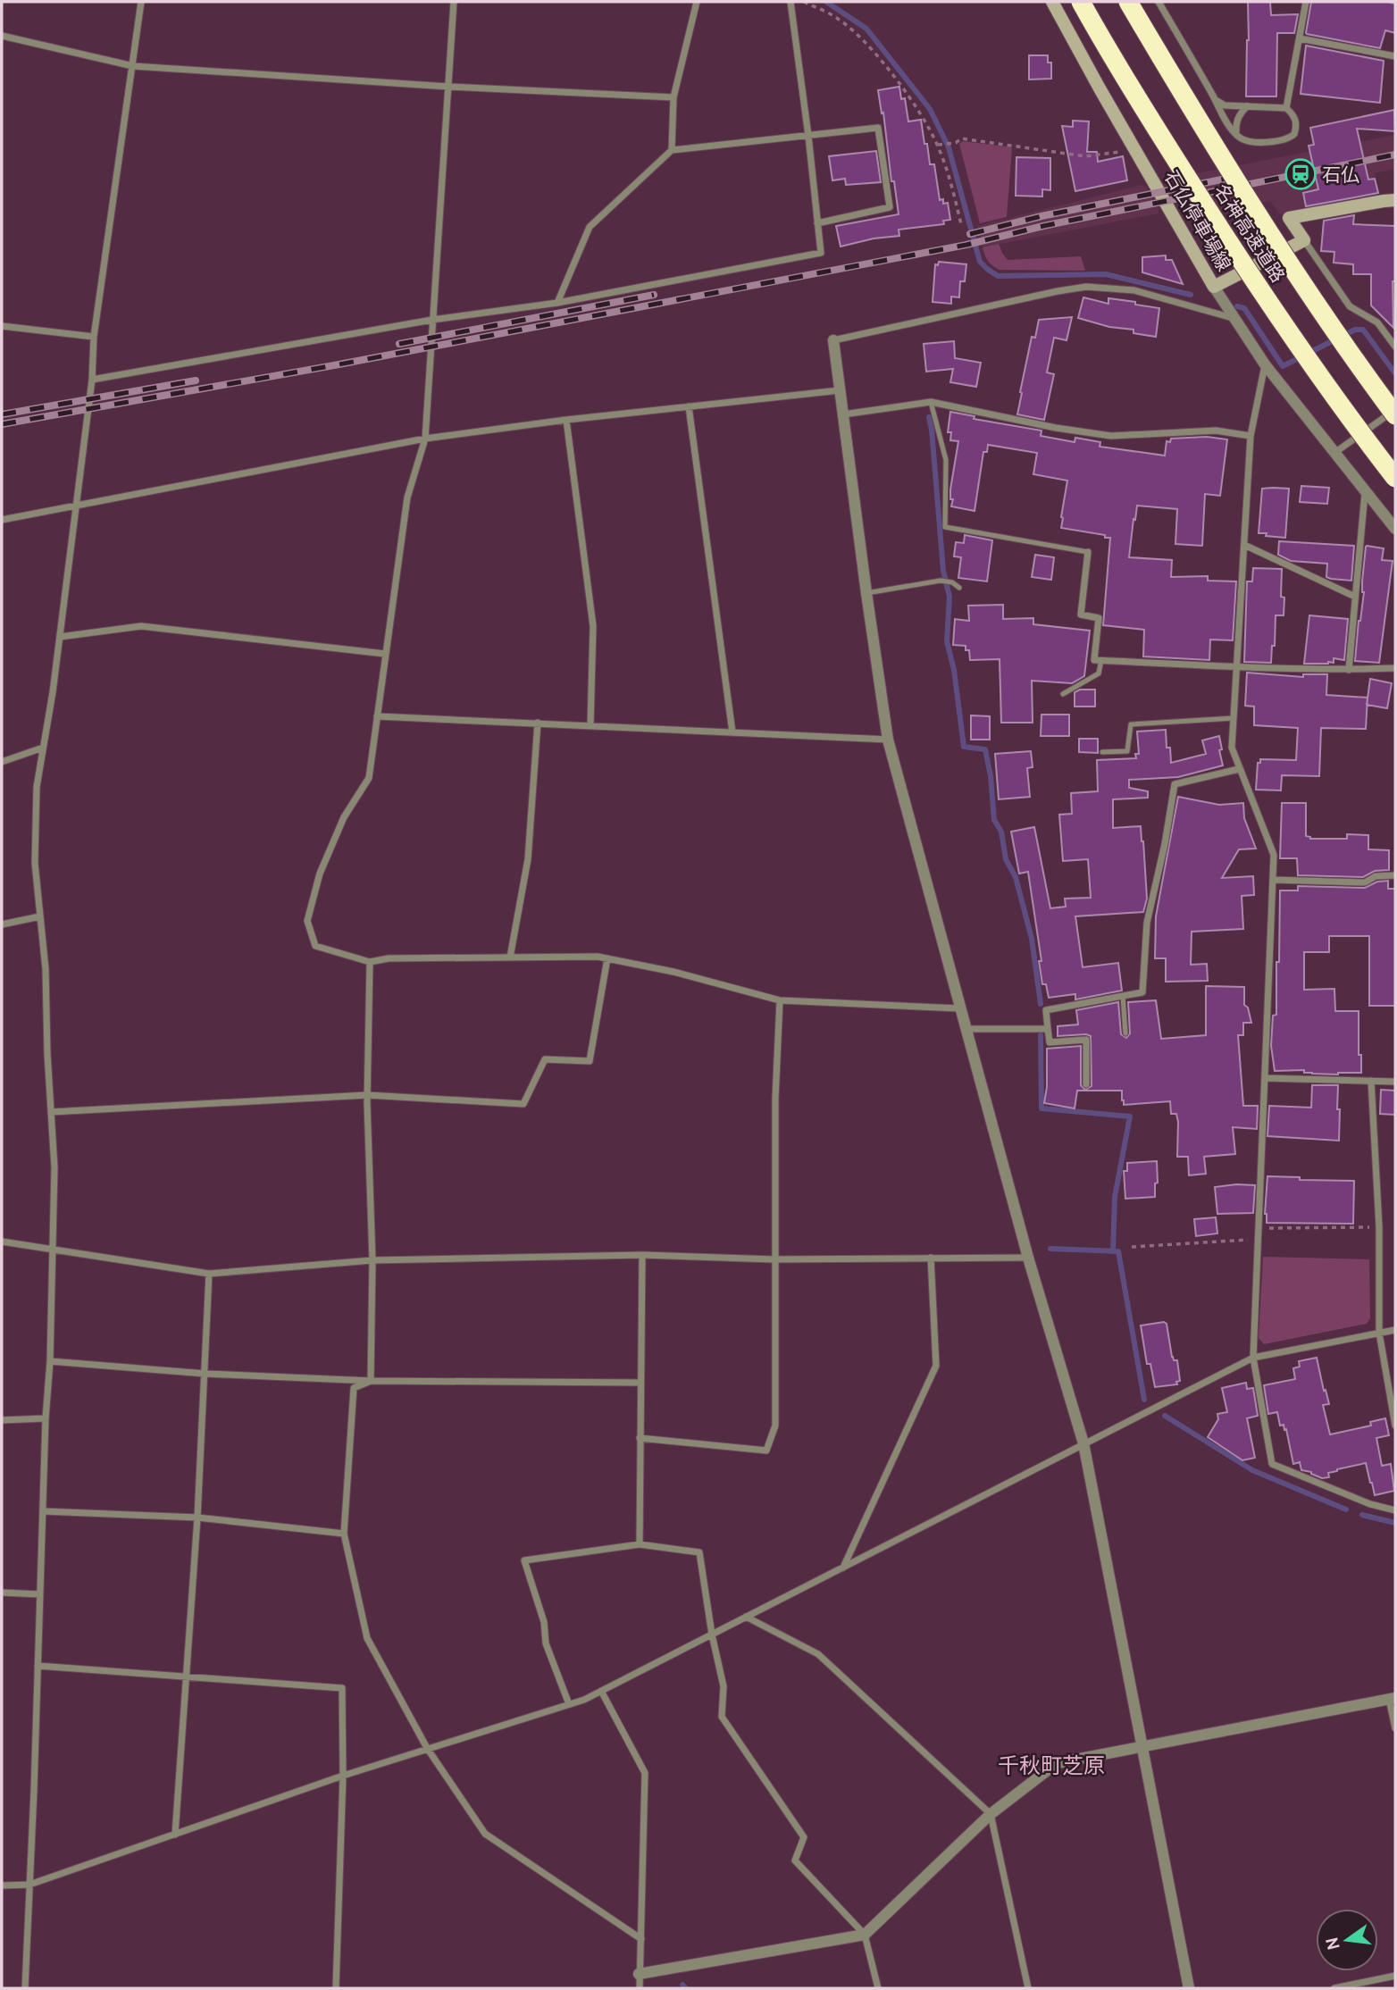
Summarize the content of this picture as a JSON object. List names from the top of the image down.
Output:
{
  "streets": {
    "highway": ["名神高速道路"],
    "main road": ["石仏停車場線"]
  },
  "districts": ["千秋町芝原"],
  "places": {
    "station": ["石仏"]
  },
  "north": "left"
}
